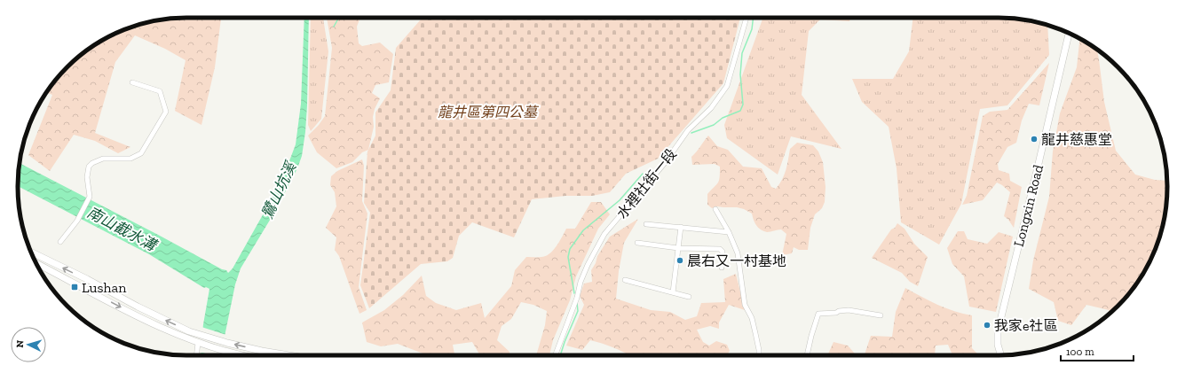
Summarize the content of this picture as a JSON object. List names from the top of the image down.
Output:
{
  "streets": {
    "street": ["水裡社街一段", "Longxin Road"]
  },
  "water": ["鷺山坑溪", "南山截水溝"],
  "parks": ["龍井區第四公墓"],
  "places": {
    "other": ["龍井慈惠堂", "晨右又一村基地", "我家e社區"],
    "transit": ["Lushan"]
  },
  "scale_bar": "100 m",
  "north": "left"
}
